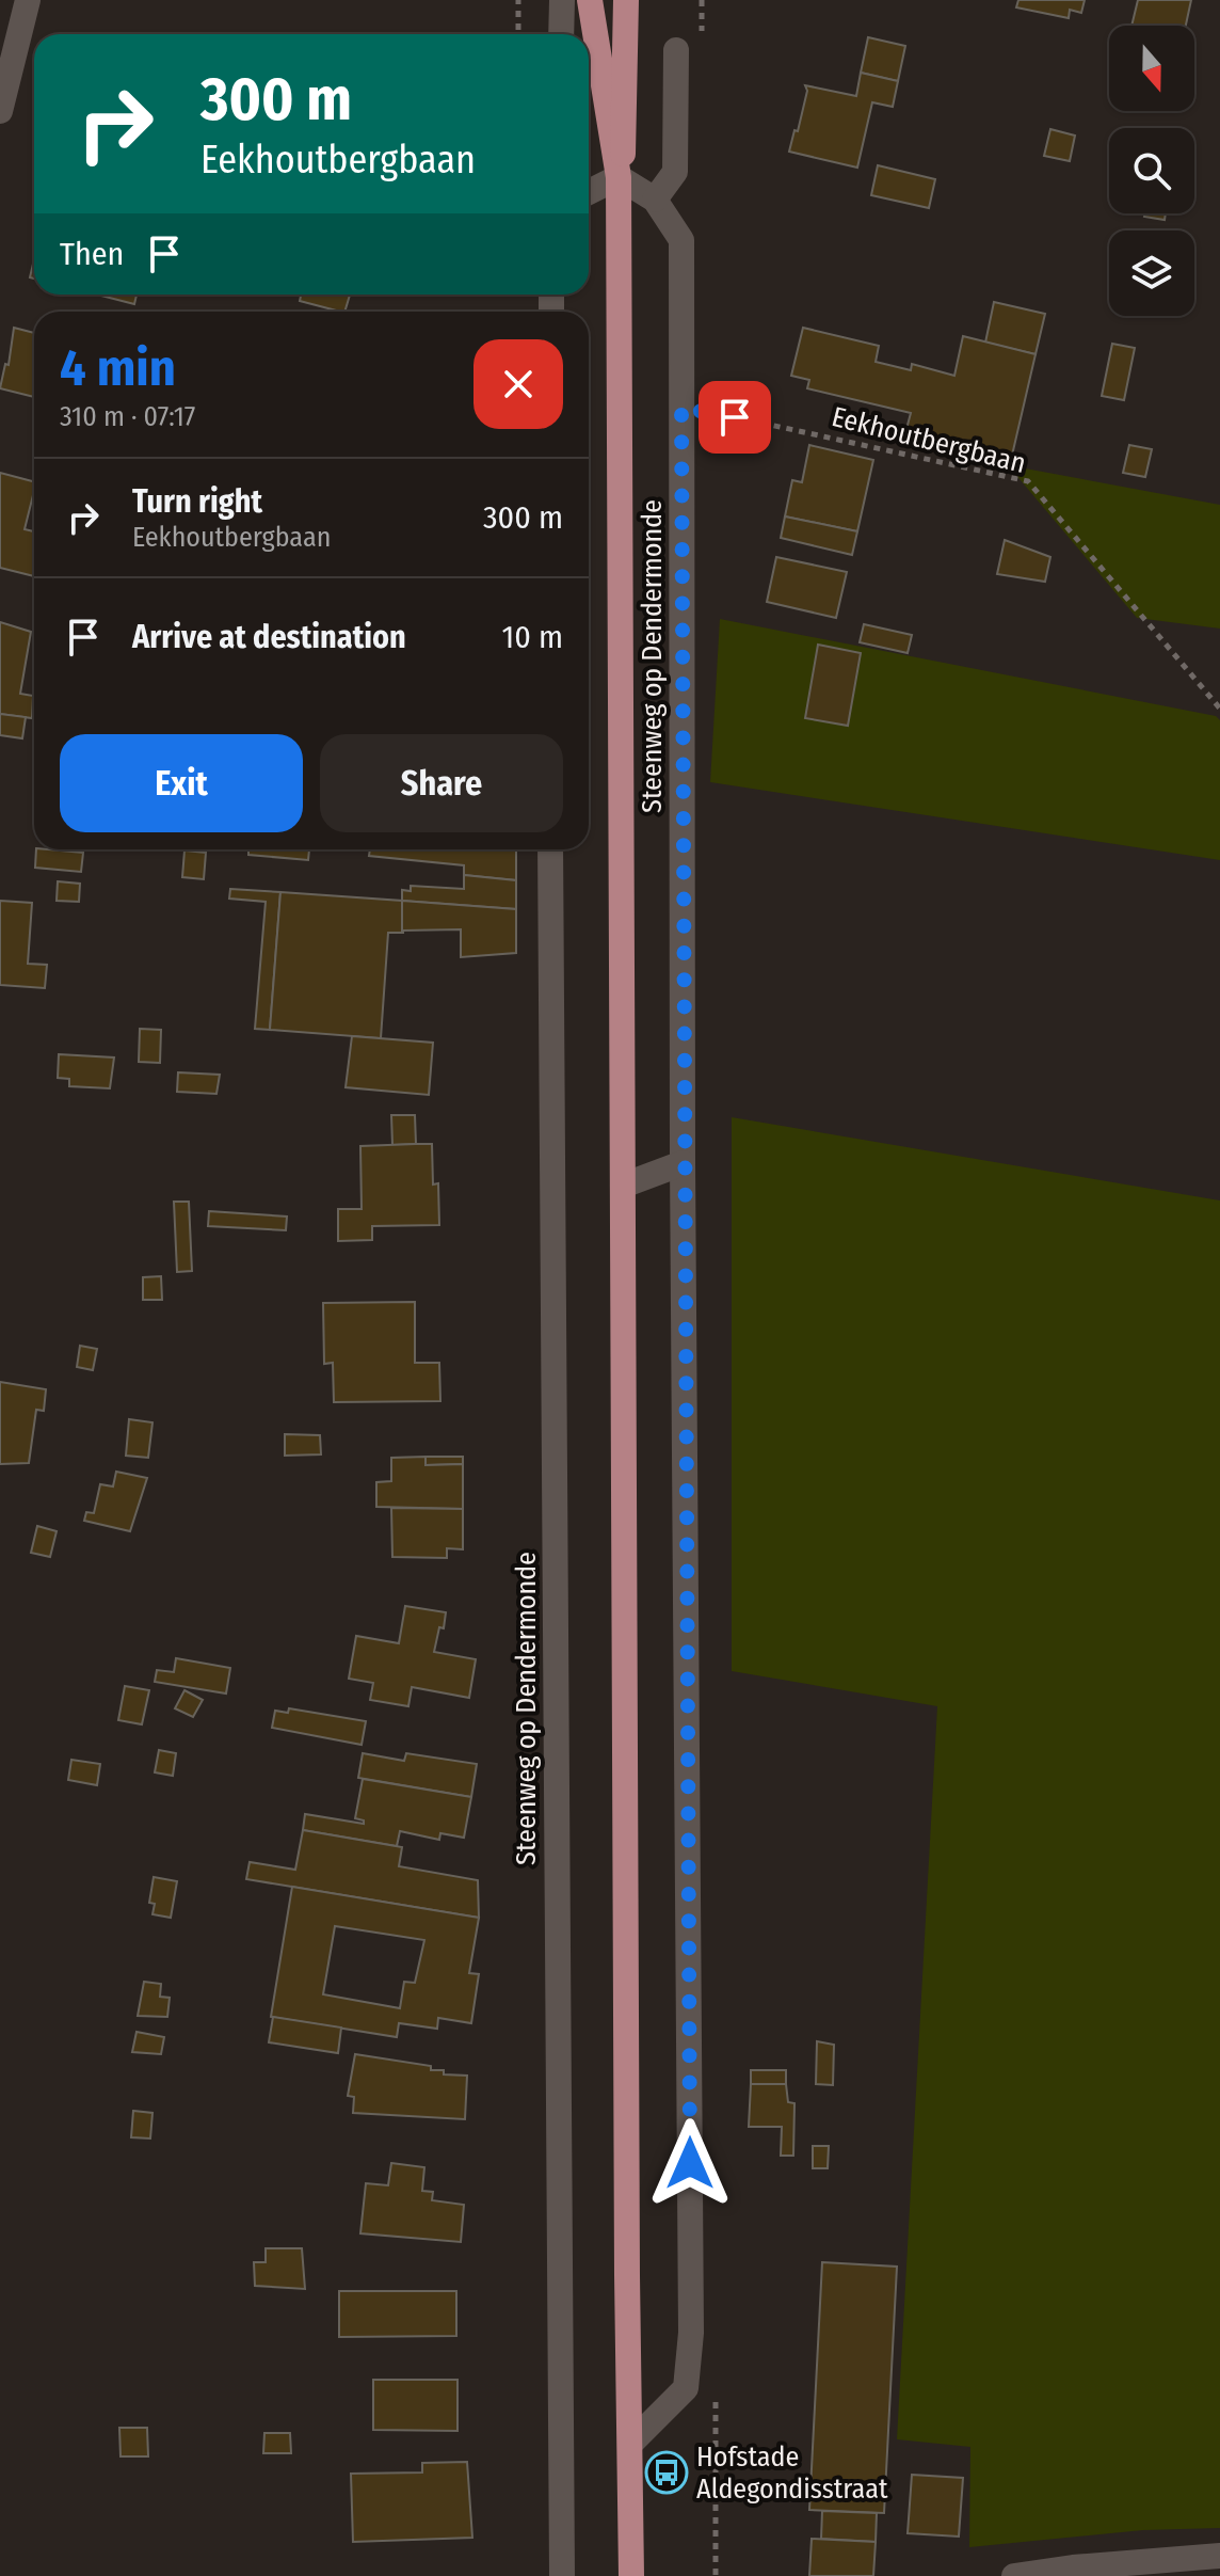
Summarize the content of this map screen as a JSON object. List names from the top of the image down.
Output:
{
  "streets": {
    "main road": ["Steenweg op Dendermonde"],
    "path": ["Eekhoutbergbaan"]
  },
  "crossings": [
    ["Eekhoutbergbaan", "Steenweg op Dendermonde"]
  ],
  "places": {
    "bus stop": ["Hofstade Aldegondisstraat"]
  },
  "north": "bottom",
  "page": {
    "turn": ["300 m", "Eekhoutbergbaan"],
    "then": "Then",
    "heading": ["4 min", "310 m · 07:17"],
    "list": [
      {
        "name": "Turn right",
        "note": "Eekhoutbergbaan",
        "value": "300 m"
      },
      {
        "name": "Arrive at destination",
        "value": "10 m"
      }
    ],
    "buttons": ["Exit", "Share"]
  }
}
